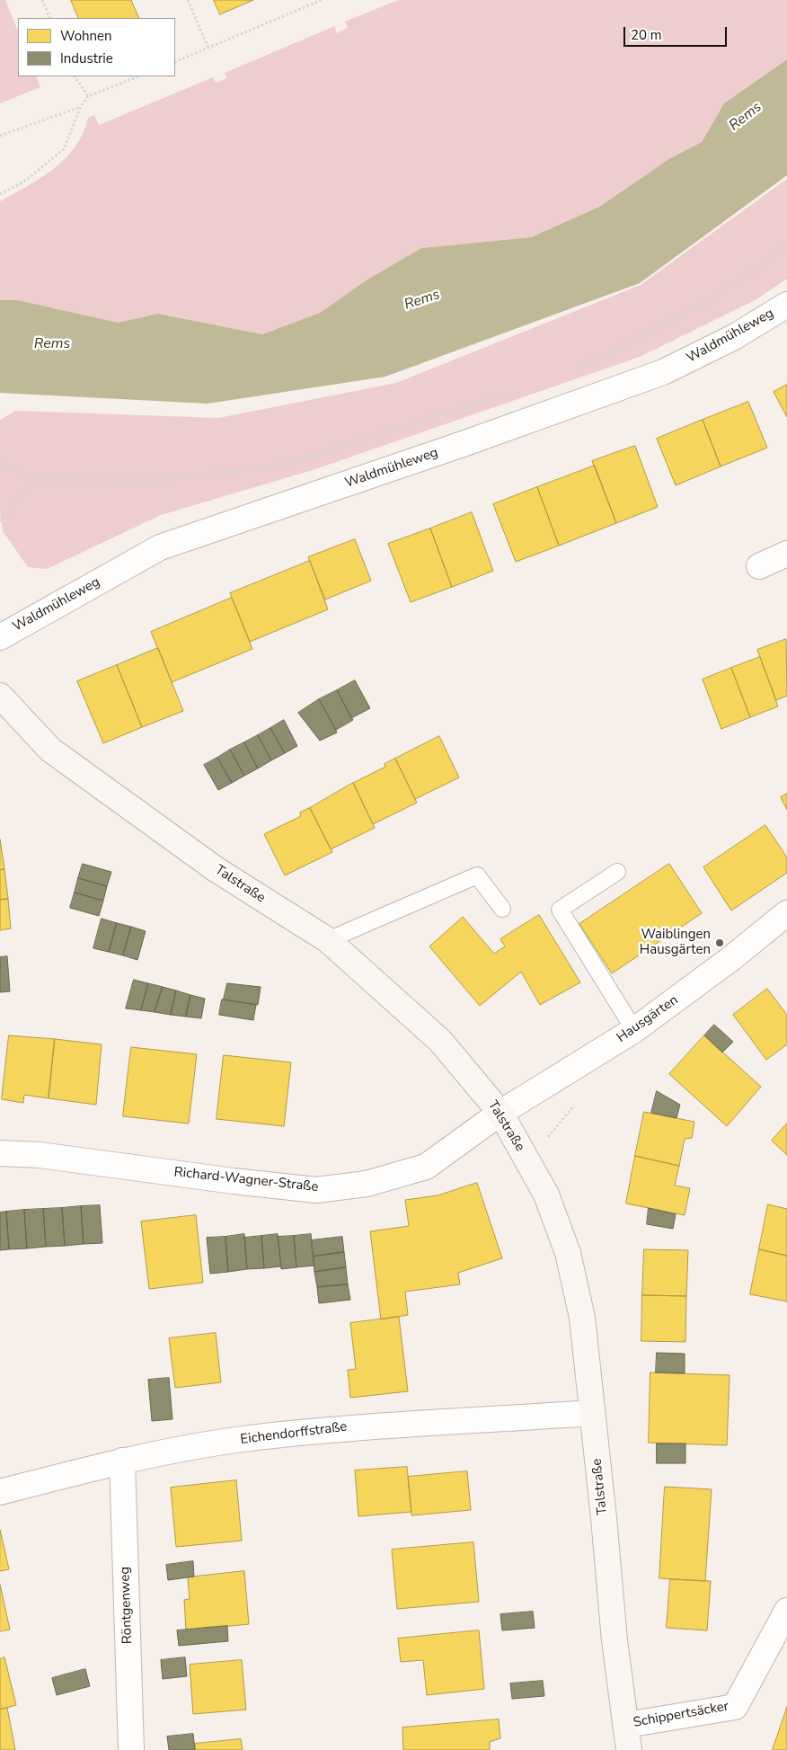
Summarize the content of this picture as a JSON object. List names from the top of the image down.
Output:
{
  "streets": {
    "street": [
      "Waldmühleweg",
      "Talstraße",
      "Hausgärten",
      "Richard-Wagner-Straße",
      "Eichendorffstraße",
      "Röntgenweg",
      "Schippertsäcker"
    ]
  },
  "crossings": [
    ["Talstraße", "Hausgärten"],
    ["Talstraße", "Richard-Wagner-Straße"],
    ["Talstraße", "Eichendorffstraße"],
    ["Talstraße", "Schippertsäcker"],
    ["Hausgärten", "Richard-Wagner-Straße"],
    ["Eichendorffstraße", "Röntgenweg"]
  ],
  "water": ["Rems"],
  "places": ["Waiblingen Hausgärten"],
  "legend": ["Wohnen", "Industrie"],
  "scale_bar": "20 m"
}
